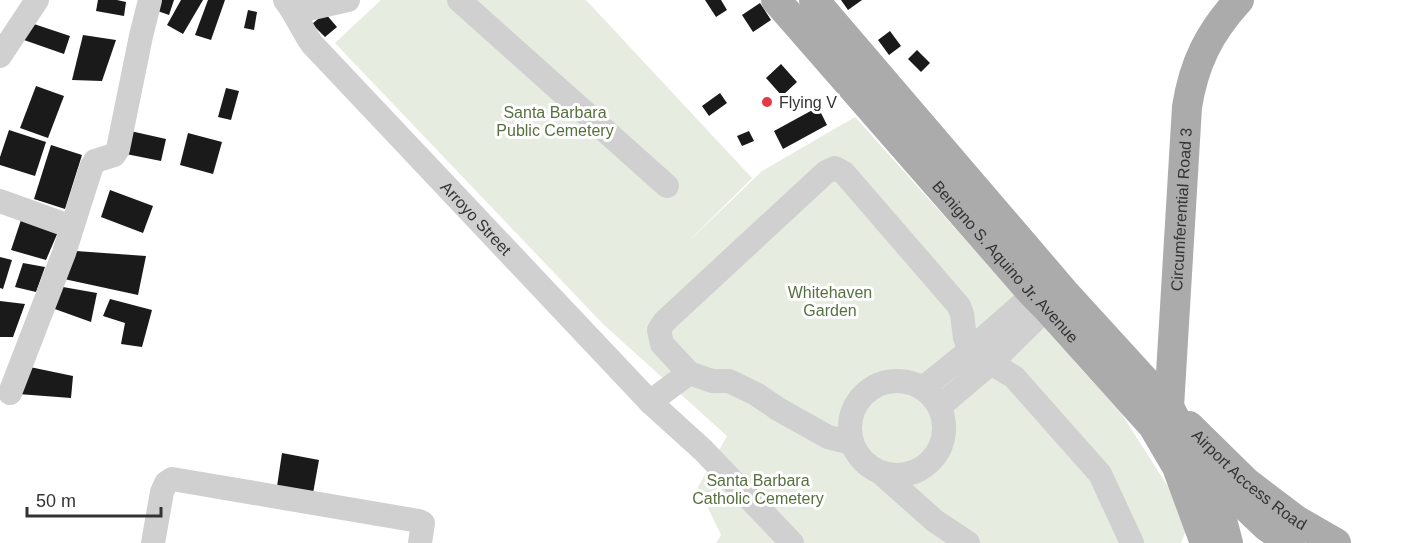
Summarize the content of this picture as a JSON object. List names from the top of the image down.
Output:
{
  "streets": {
    "main road": ["Circumferential Road 3", "Benigno S. Aquino Jr. Avenue", "Airport Access Road"],
    "street": ["Arroyo Street"]
  },
  "crossings": [
    ["Circumferential Road 3", "Benigno S. Aquino Jr. Avenue"],
    ["Circumferential Road 3", "Airport Access Road"],
    ["Benigno S. Aquino Jr. Avenue", "Airport Access Road"]
  ],
  "parks": ["Santa Barbara Public Cemetery", "Whitehaven Garden", "Santa Barbara Catholic Cemetery"],
  "places": ["Flying V"],
  "scale_bar": "50 m"
}
